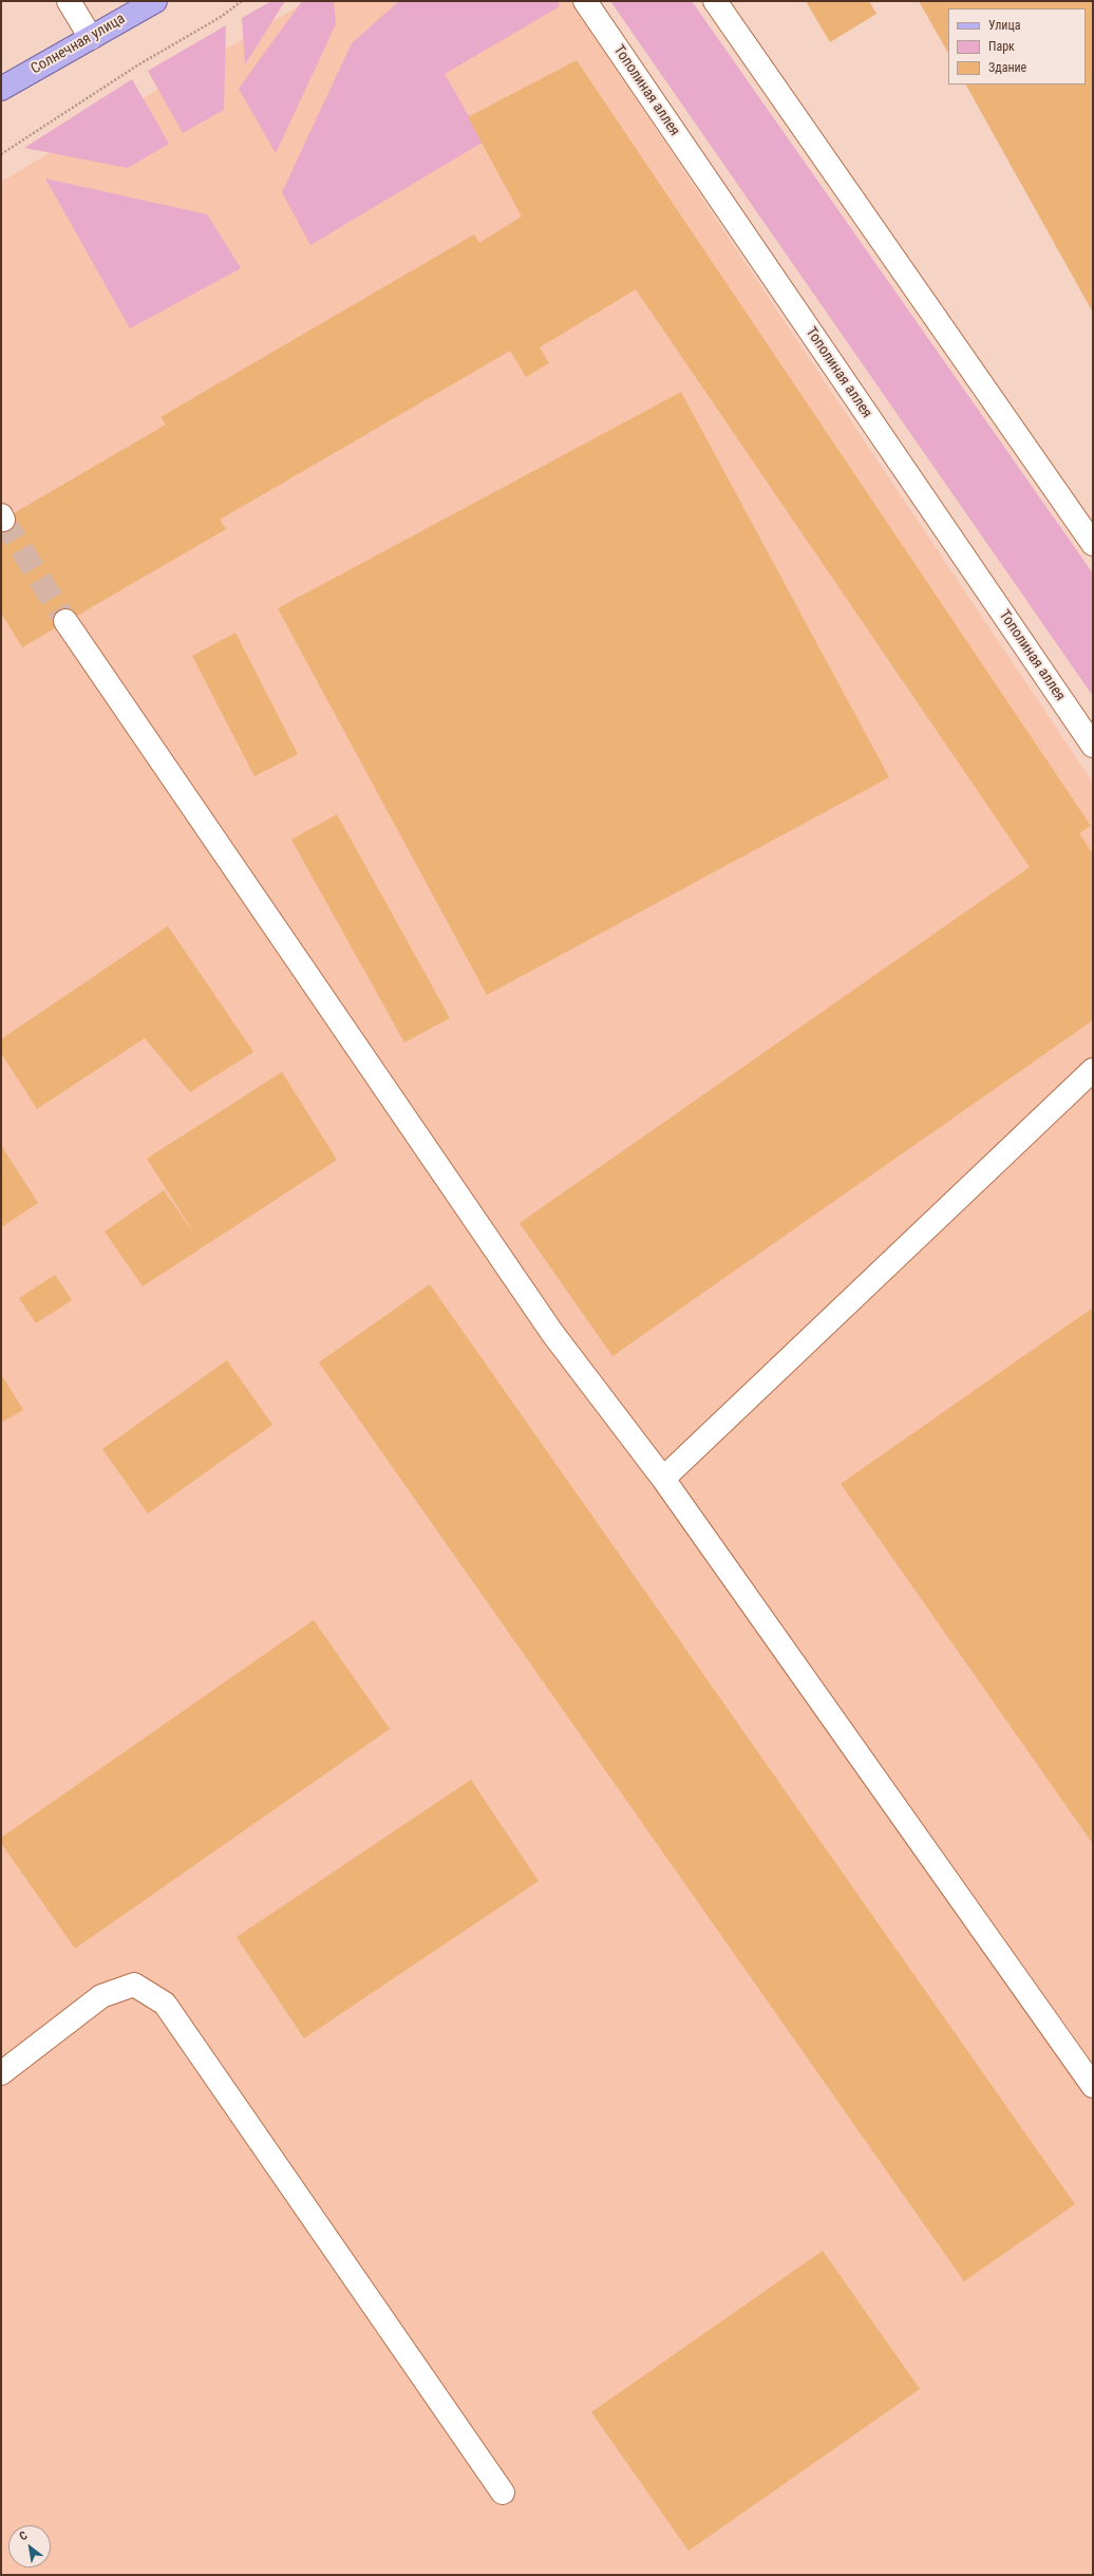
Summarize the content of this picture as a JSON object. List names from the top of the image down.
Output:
{
  "streets": {
    "main road": ["Солнечная улица"],
    "street": ["Тополиная аллея"]
  },
  "legend": ["Улица", "Парк", "Здание"],
  "north": "top left"
}
